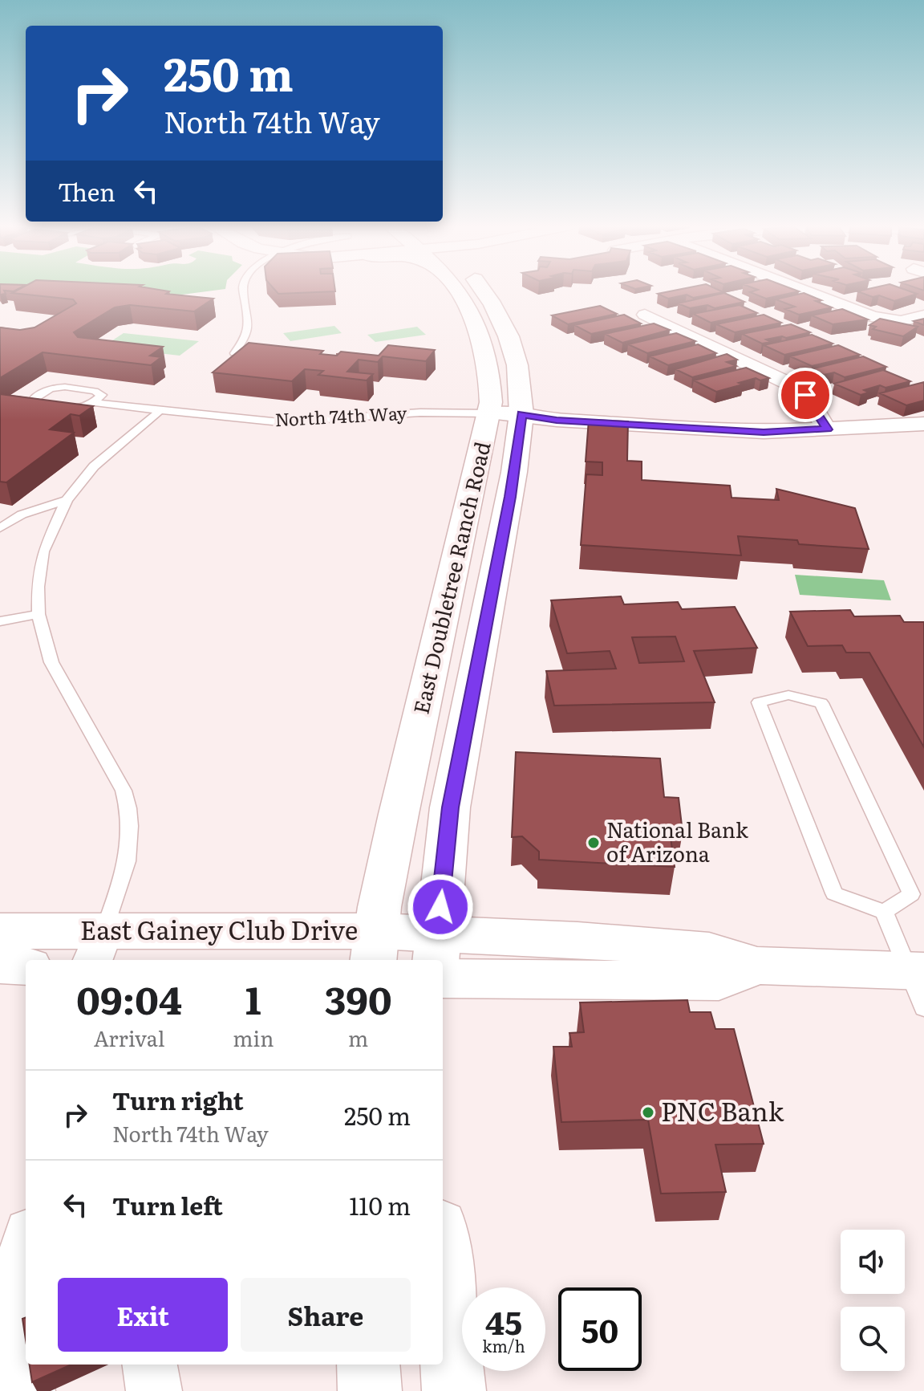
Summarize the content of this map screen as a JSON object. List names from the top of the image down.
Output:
{
  "streets": {
    "main road": ["East Doubletree Ranch Road", "East Gainey Club Drive"],
    "street": ["North 74th Way"]
  },
  "crossings": [
    ["North 74th Way", "East Doubletree Ranch Road"],
    ["East Doubletree Ranch Road", "East Gainey Club Drive"]
  ],
  "places": ["National Bank of Arizona", "PNC Bank"],
  "page": {
    "turn": ["250 m", "North 74th Way"],
    "then": "Then",
    "eta": [
      "09:04",
      "Arrival",
      "1",
      "min",
      "390",
      "m"
    ],
    "list": [
      {
        "name": "Turn right",
        "note": "North 74th Way",
        "value": "250 m"
      },
      {
        "name": "Turn left",
        "value": "110 m"
      }
    ],
    "buttons": ["Exit", "Share"],
    "speed": "45 km/h",
    "limit": "50"
  }
}
